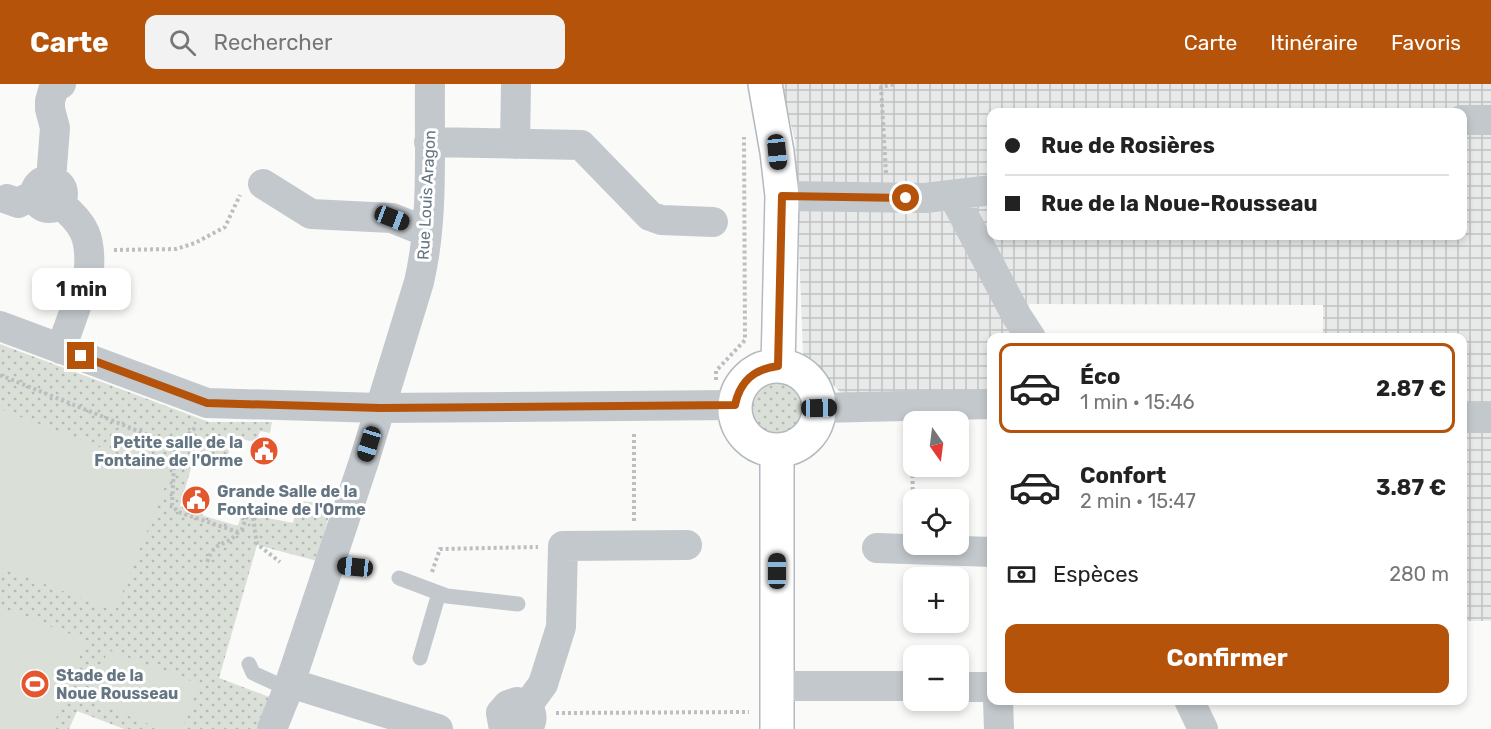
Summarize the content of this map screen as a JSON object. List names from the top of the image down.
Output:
{
  "streets": {
    "street": ["Rue Louis Aragon"]
  },
  "places": {
    "public building": ["Petite salle de la Fontaine de l'Orme", "Grande Salle de la Fontaine de l'Orme"],
    "sports": ["Stade de la Noue Rousseau"]
  },
  "north": "bottom",
  "page": {
    "header": "Carte",
    "search": "Rechercher",
    "nav": ["Carte", "Itinéraire", "Favoris"],
    "banner": ["Rue de Rosières", "Rue de la Noue-Rousseau"],
    "bubble": "1 min",
    "list": [
      {
        "name": "Éco",
        "note": "1 min · 15:46",
        "value": "2.87 €"
      },
      {
        "name": "Confort",
        "note": "2 min · 15:47",
        "value": "3.87 €"
      }
    ],
    "map_buttons": ["+", "−"],
    "pay": ["Espèces", "280 m"],
    "buttons": "Confirmer"
  }
}
